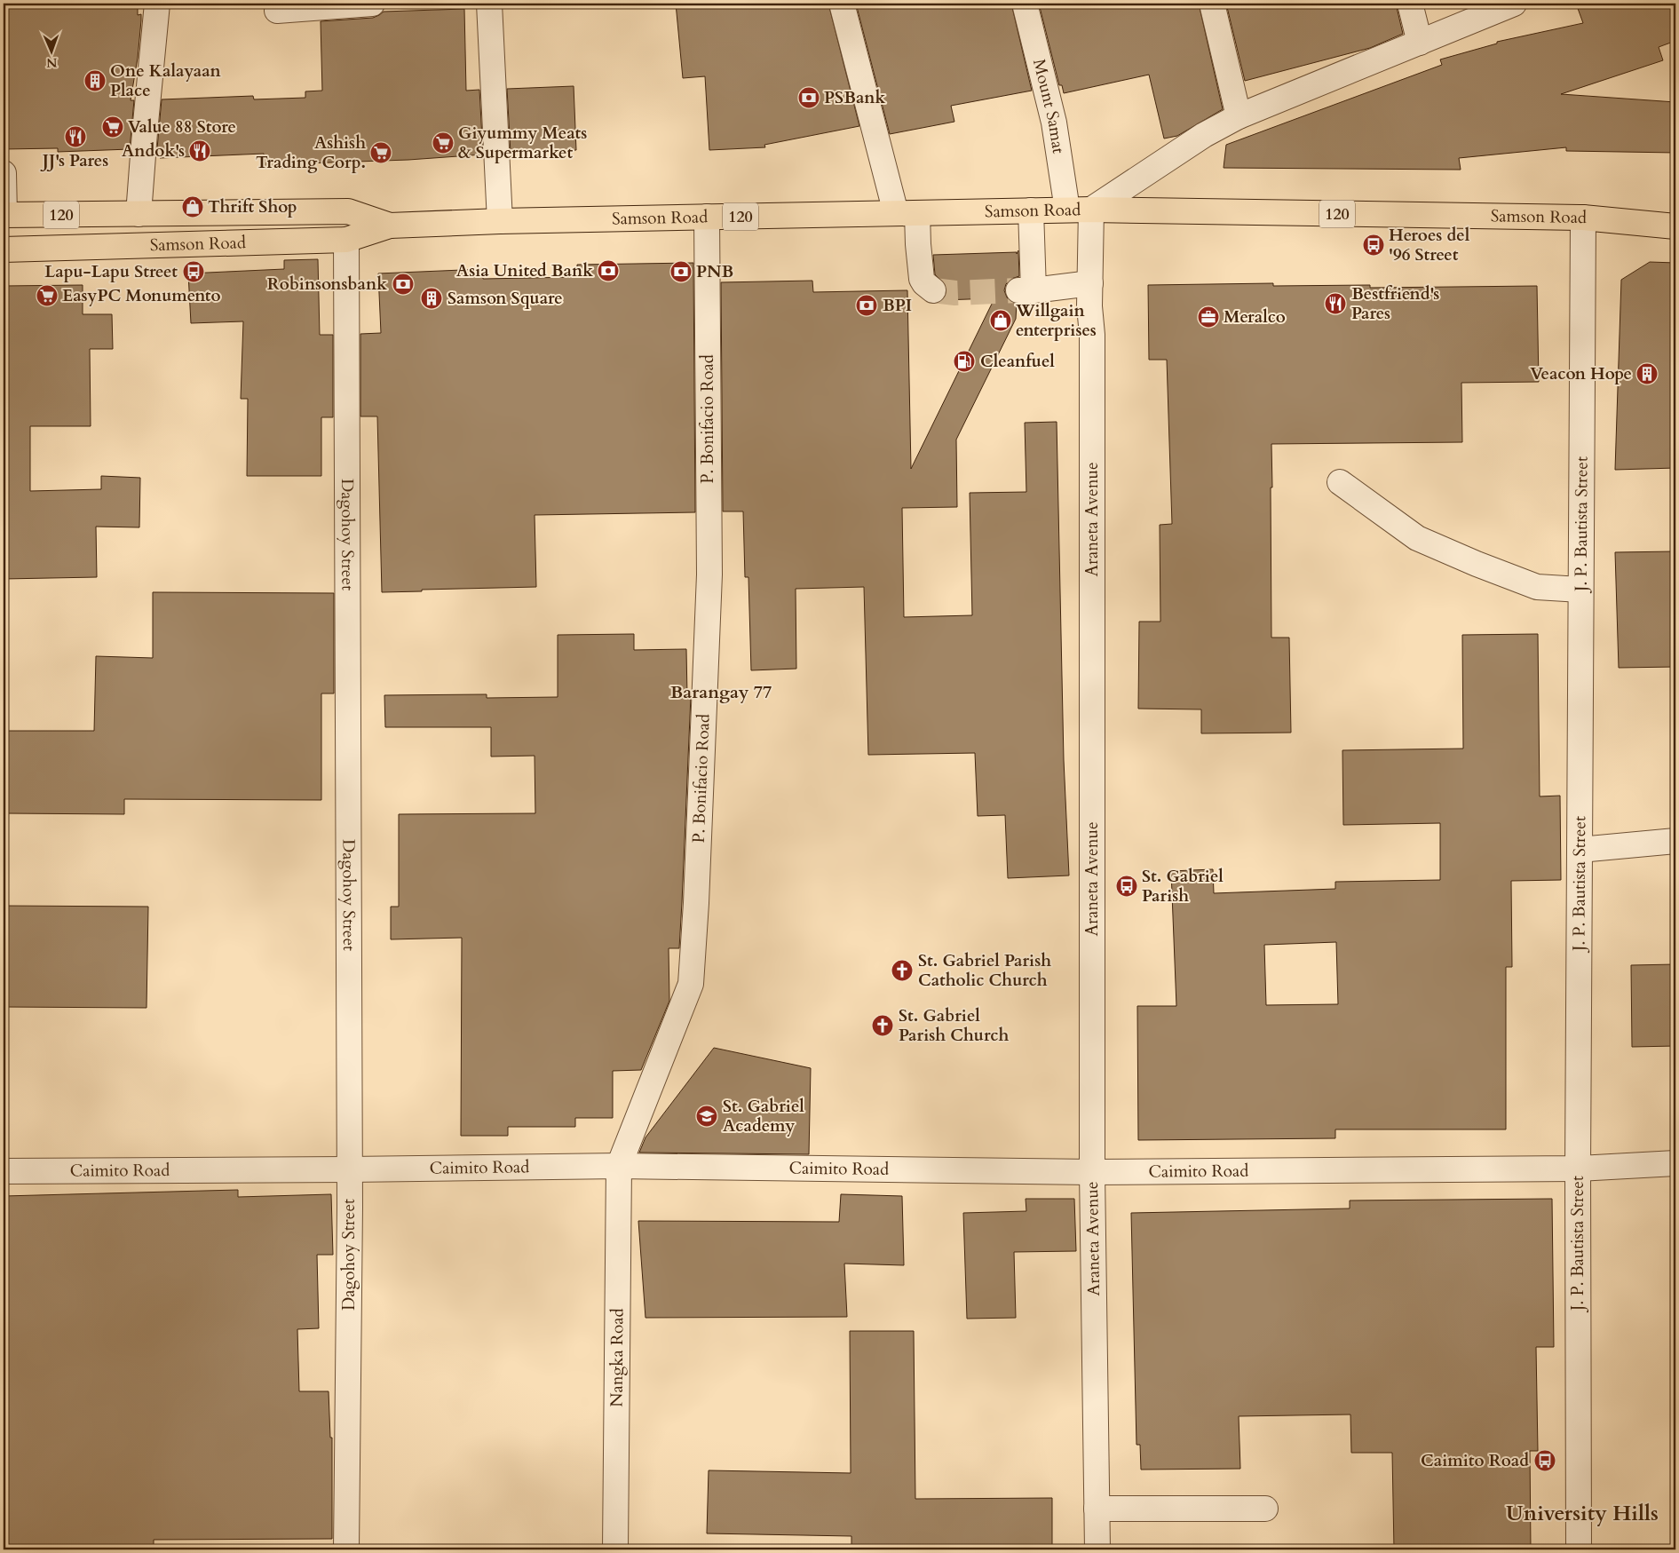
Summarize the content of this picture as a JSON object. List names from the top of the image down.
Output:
{
  "streets": {
    "highway": ["Samson Road", "120"],
    "street": [
      "Mount Samat",
      "P. Bonifacio Road",
      "Araneta Avenue",
      "J. P. Bautista Street",
      "Dagohoy Street",
      "Caimito Road",
      "Nangka Road"
    ]
  },
  "crossings": [
    ["Mount Samat", "Samson Road"],
    ["Samson Road", "P. Bonifacio Road"],
    ["Samson Road", "Araneta Avenue"],
    ["Samson Road", "J. P. Bautista Street"],
    ["Samson Road", "Dagohoy Street"],
    ["P. Bonifacio Road", "Caimito Road"],
    ["P. Bonifacio Road", "Nangka Road"],
    ["Araneta Avenue", "Caimito Road"],
    ["J. P. Bautista Street", "Caimito Road"],
    ["Dagohoy Street", "Caimito Road"],
    ["Caimito Road", "Nangka Road"]
  ],
  "districts": ["Barangay 77", "University Hills"],
  "places": {
    "building": ["One Kalayaan Place", "Samson Square", "Veacon Hope"],
    "bank": [
      "PSBank",
      "Asia United Bank",
      "PNB",
      "Robinsonsbank",
      "BPI"
    ],
    "supermarket": [
      "Value 88 Store",
      "Giyummy Meats & Supermarket",
      "Ashish Trading Corp.",
      "EasyPC Monumento"
    ],
    "restaurant": ["JJ's Pares", "Andok's", "Bestfriend's Pares"],
    "shop": ["Thrift Shop", "Willgain enterprises"],
    "bus stop": [
      "Heroes del '96 Street",
      "Lapu-Lapu Street",
      "St. Gabriel Parish",
      "Caimito Road"
    ],
    "office": ["Meralco"],
    "fuel station": ["Cleanfuel"],
    "church": ["St. Gabriel Parish Catholic Church", "St. Gabriel Parish Church"],
    "school or university": ["St. Gabriel Academy"]
  },
  "north": "bottom"
}
